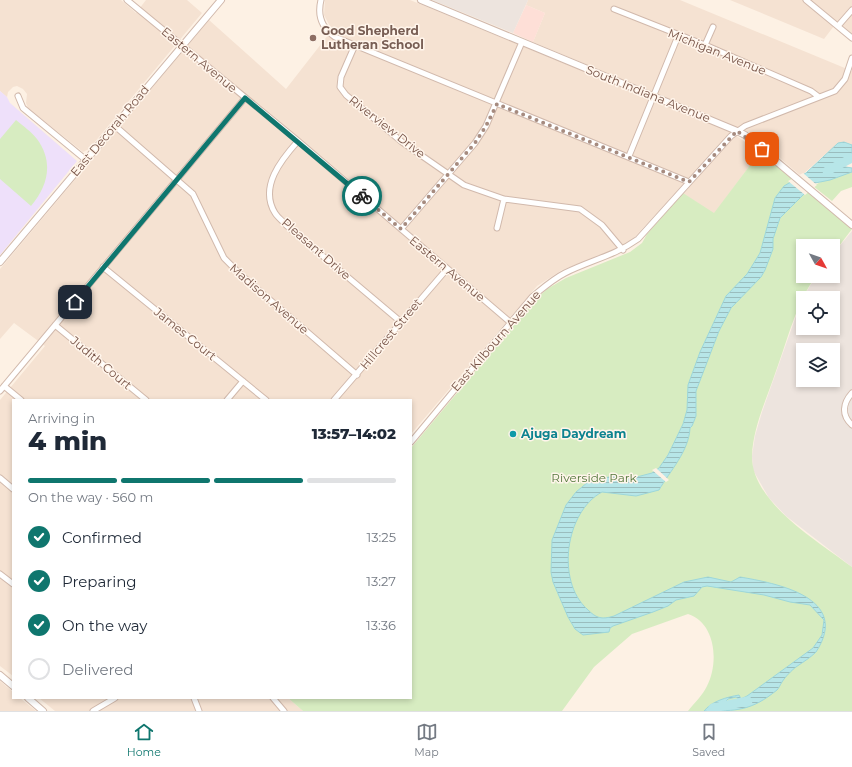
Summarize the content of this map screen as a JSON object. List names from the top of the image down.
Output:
{
  "streets": {
    "street": [
      "Michigan Avenue",
      "Eastern Avenue",
      "South Indiana Avenue",
      "Riverview Drive",
      "East Decorah Road",
      "Pleasant Drive",
      "Madison Avenue",
      "James Court",
      "Hillcrest Street",
      "East Kilbourn Avenue",
      "Judith Court"
    ]
  },
  "crossings": [
    ["Michigan Avenue", "East Kilbourn Avenue"],
    ["Eastern Avenue", "East Decorah Road"],
    ["Eastern Avenue", "Pleasant Drive"],
    ["Eastern Avenue", "Hillcrest Street"],
    ["Eastern Avenue", "East Kilbourn Avenue"],
    ["South Indiana Avenue", "East Kilbourn Avenue"],
    ["Riverview Drive", "East Kilbourn Avenue"],
    ["East Decorah Road", "Madison Avenue"],
    ["Pleasant Drive", "Hillcrest Street"],
    ["Madison Avenue", "Hillcrest Street"]
  ],
  "parks": ["Riverside Park"],
  "places": ["Good Shepherd Lutheran School", "Ajuga Daydream"],
  "north": "bottom right",
  "page": {
    "heading": ["4 min", "Arriving in", "13:57–14:02"],
    "bar": "On the way · 560 m",
    "list": [
      ["Confirmed", "13:25"],
      ["Preparing", "13:27"],
      ["On the way", "13:36"],
      "Delivered"
    ],
    "tabs": ["Home", "Map", "Saved"]
  }
}
